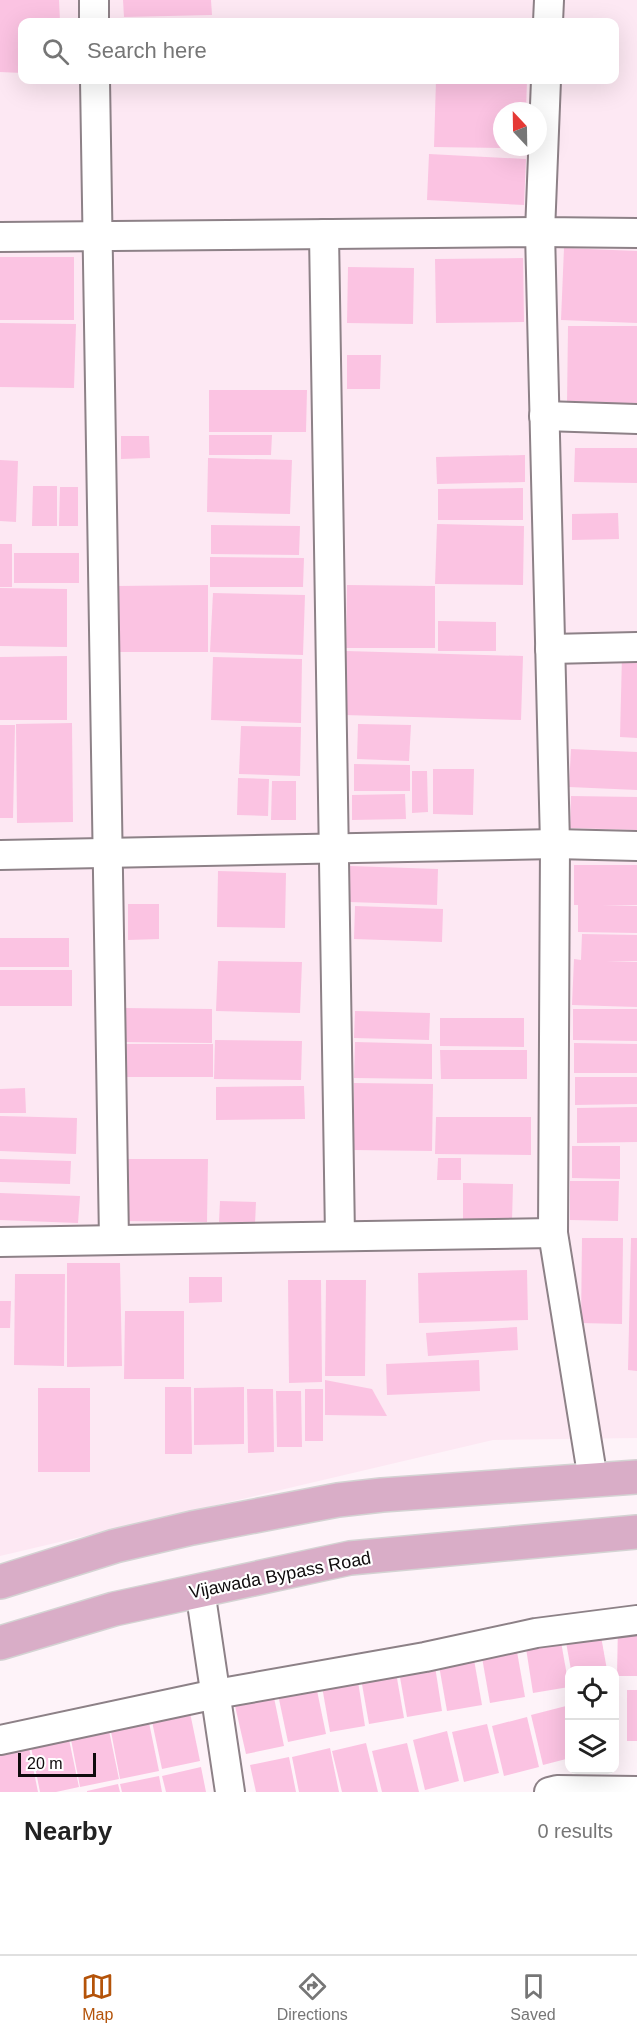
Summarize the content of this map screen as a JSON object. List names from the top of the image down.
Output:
{
  "streets": {
    "main road": ["Vijawada Bypass Road"]
  },
  "scale_bar": "20 m",
  "north": "top",
  "page": {
    "search": "Search here",
    "scale": "20 m",
    "heading": ["Nearby", "0 results"],
    "nav": ["Map", "Directions", "Saved"]
  }
}
